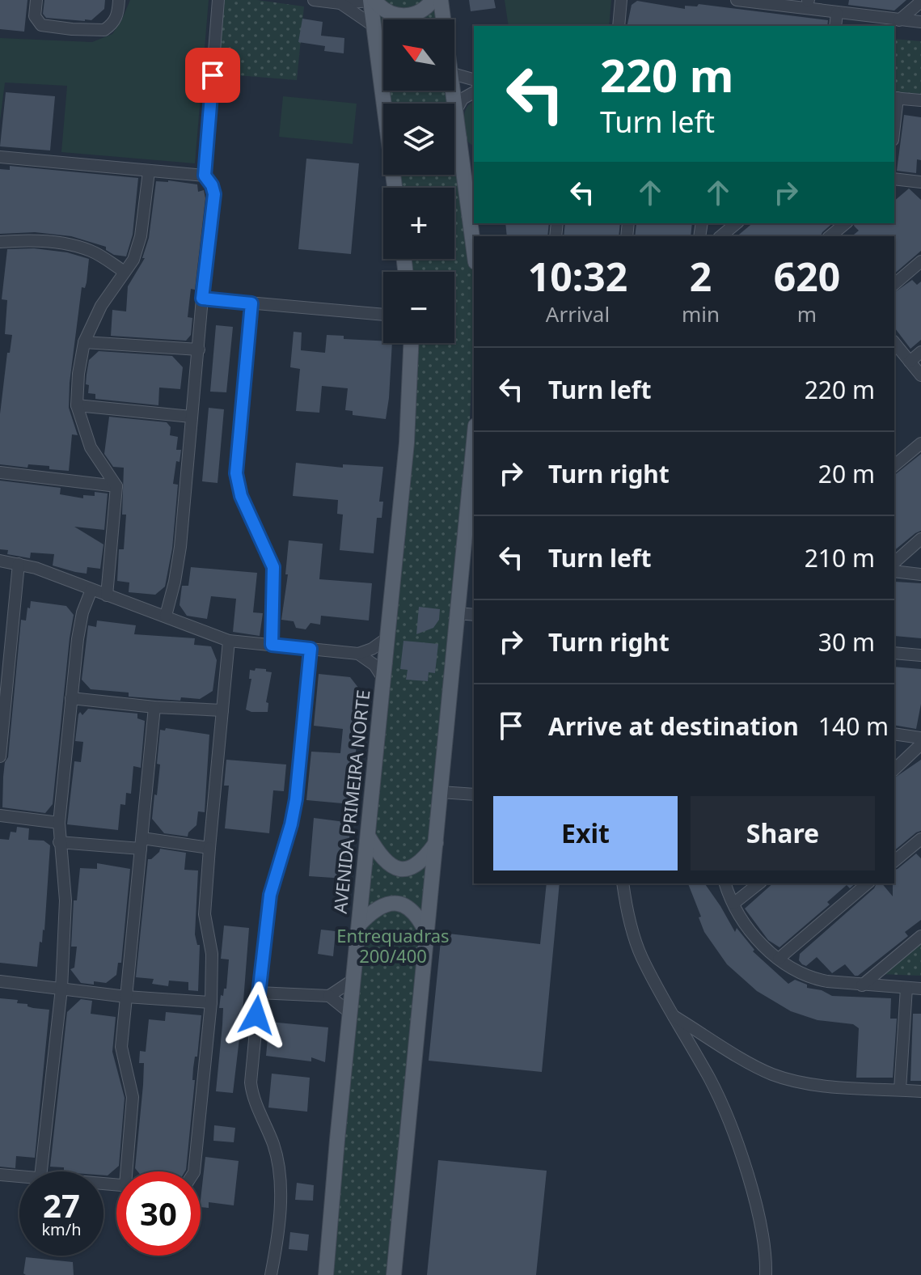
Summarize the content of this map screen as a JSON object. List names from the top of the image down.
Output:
{
  "streets": {
    "main road": ["AVENIDA PRIMEIRA NORTE"]
  },
  "parks": ["Entrequadras 200/400"],
  "north": "top left",
  "page": {
    "map_buttons": ["+", "−"],
    "turn": ["220 m", "Turn left"],
    "eta": [
      "10:32",
      "Arrival",
      "2",
      "min",
      "620",
      "m"
    ],
    "list": [
      {
        "name": "Turn left",
        "value": "220 m"
      },
      {
        "name": "Turn right",
        "value": "20 m"
      },
      {
        "name": "Turn left",
        "value": "210 m"
      },
      {
        "name": "Turn right",
        "value": "30 m"
      },
      {
        "name": "Arrive at destination",
        "value": "140 m"
      }
    ],
    "buttons": ["Exit", "Share"],
    "speed": "27 km/h",
    "limit": "30"
  }
}
